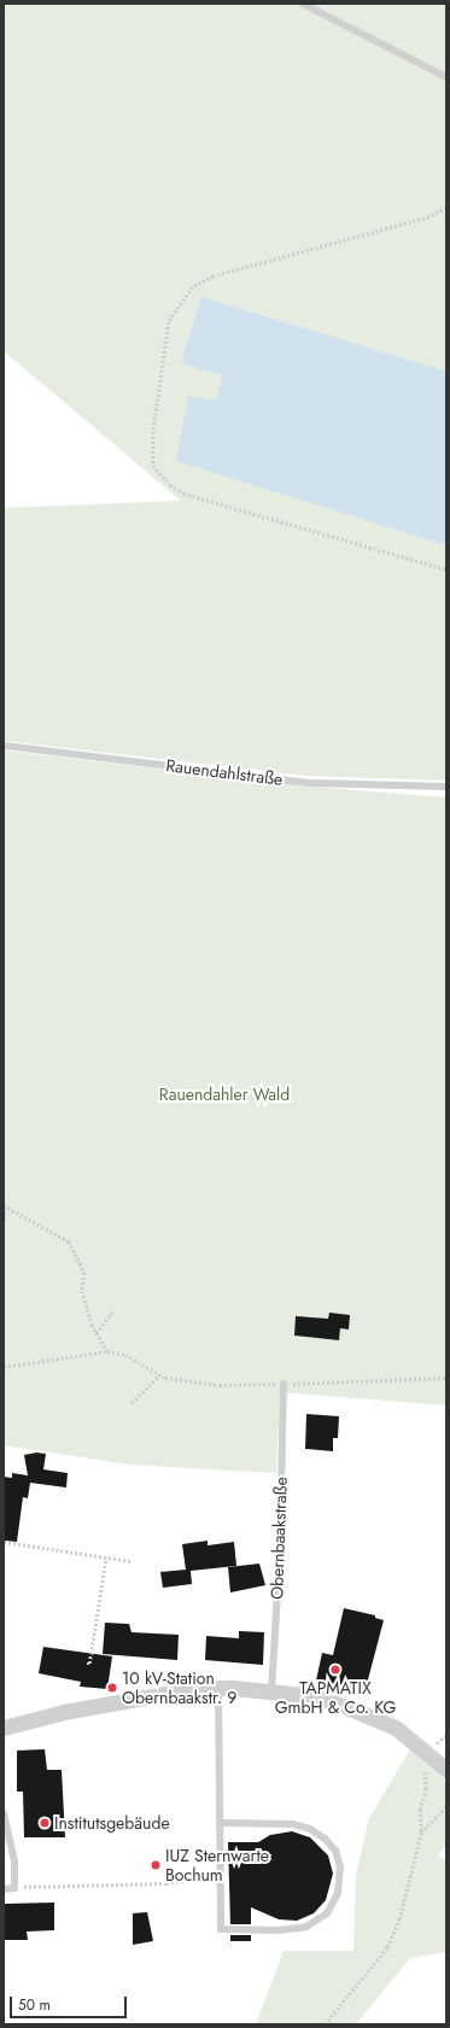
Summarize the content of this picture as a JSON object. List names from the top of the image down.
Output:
{
  "streets": {
    "lane": ["Rauendahlstraße", "Obernbaakstraße"]
  },
  "parks": ["Rauendahler Wald"],
  "places": [
    "TAPMATIX GmbH & Co. KG",
    "10 kV-Station Obernbaakstr. 9",
    "Institutsgebäude",
    "IUZ Sternwarte Bochum"
  ],
  "scale_bar": "50 m"
}
